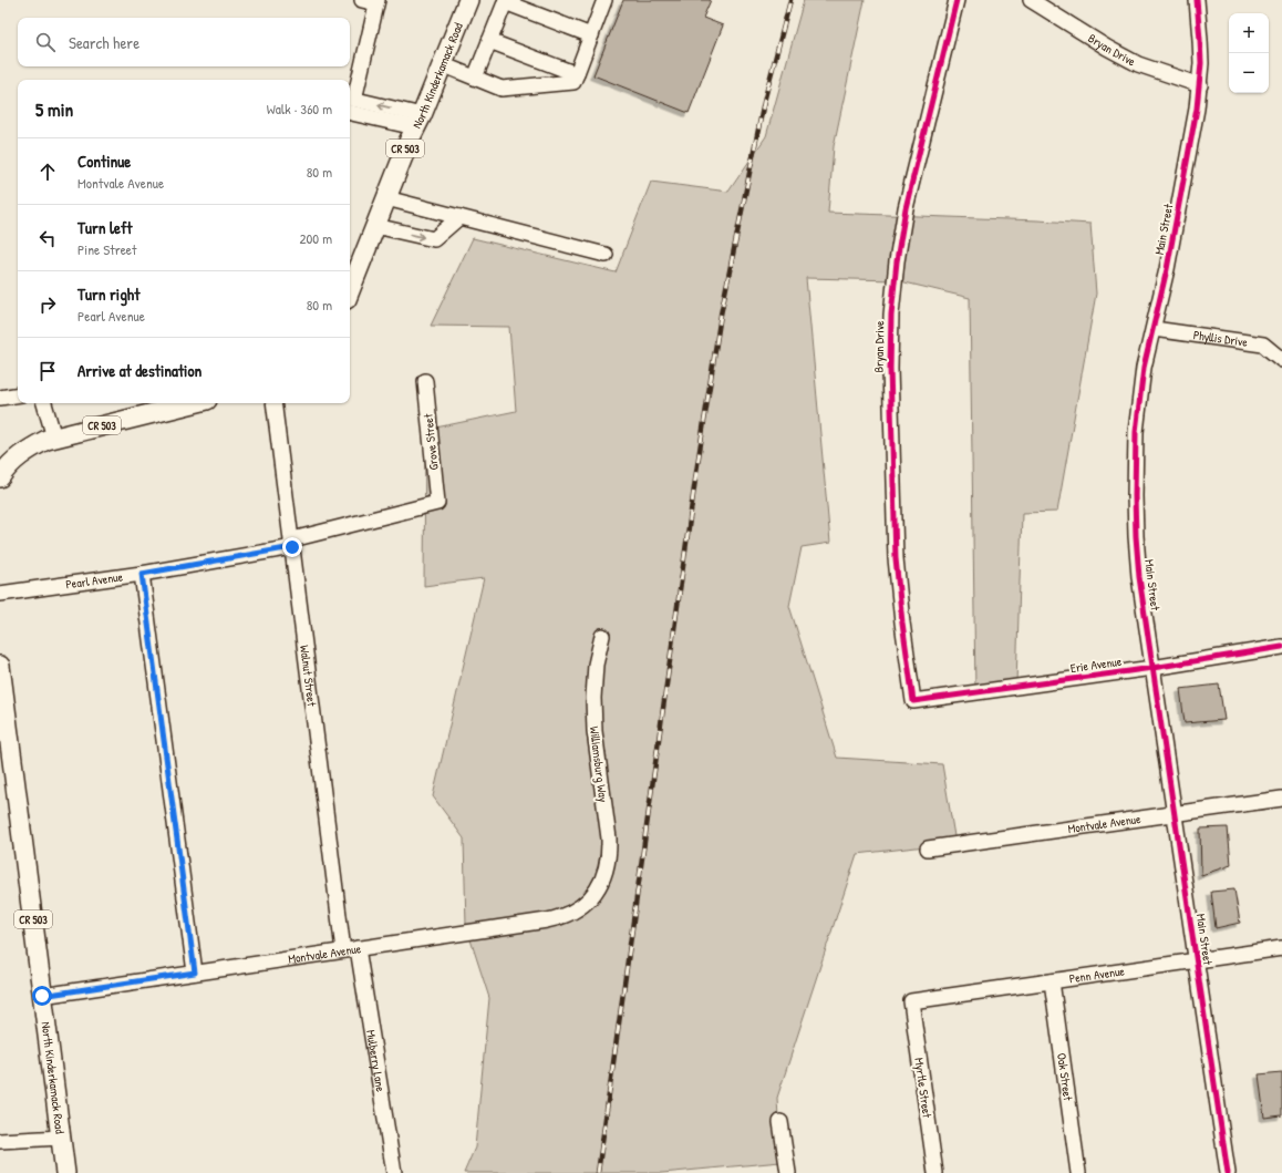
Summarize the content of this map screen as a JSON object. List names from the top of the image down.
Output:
{
  "streets": {
    "main road": ["North Kinderkamack Road", "CR 503"],
    "street": [
      "Bryan Drive",
      "Main Street",
      "Phyllis Drive",
      "Grove Street",
      "Pearl Avenue",
      "Erie Avenue",
      "Walnut Street",
      "Williamsburg Way",
      "Montvale Avenue",
      "Penn Avenue",
      "Mulberry Lane",
      "Oak Street",
      "Myrtle Street"
    ]
  },
  "crossings": [
    ["Bryan Drive", "Main Street"],
    ["Bryan Drive", "Erie Avenue"],
    ["North Kinderkamack Road", "Montvale Avenue"],
    ["Main Street", "Phyllis Drive"],
    ["Main Street", "Erie Avenue"],
    ["Main Street", "Montvale Avenue"],
    ["Main Street", "Penn Avenue"],
    ["Grove Street", "Pearl Avenue"],
    ["Pearl Avenue", "Walnut Street"],
    ["Walnut Street", "Montvale Avenue"],
    ["Walnut Street", "Mulberry Lane"],
    ["Williamsburg Way", "Montvale Avenue"],
    ["Montvale Avenue", "Mulberry Lane"],
    ["Penn Avenue", "Oak Street"],
    ["Penn Avenue", "Myrtle Street"]
  ],
  "page": {
    "map_buttons": ["+", "−"],
    "search": "Search here",
    "heading": ["5 min", "Walk · 360 m"],
    "list": [
      ["Continue", "Montvale Avenue", "80 m"],
      ["Turn left", "Pine Street", "200 m"],
      ["Turn right", "Pearl Avenue", "80 m"],
      "Arrive at destination"
    ]
  }
}
